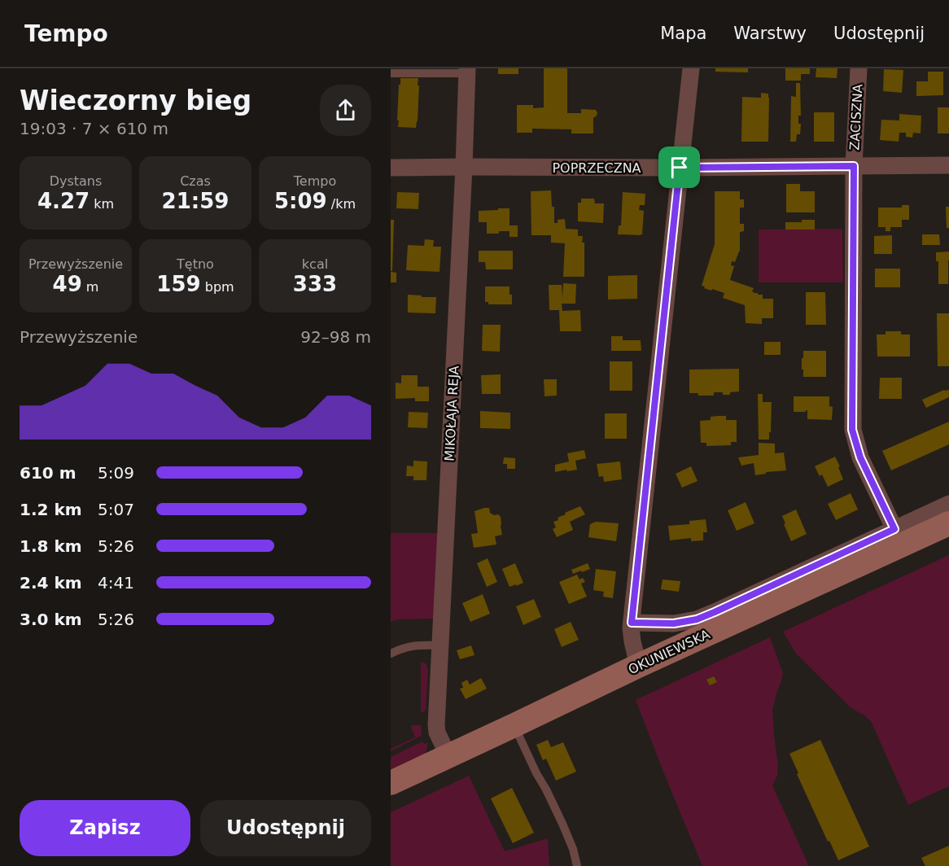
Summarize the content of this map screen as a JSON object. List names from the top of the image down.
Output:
{
  "streets": {
    "main road": ["OKUNIEWSKA"],
    "street": ["ZACISZNA", "POPRZECZNA", "MIKOŁAJA REJA"]
  },
  "crossings": [
    ["ZACISZNA", "POPRZECZNA"],
    ["ZACISZNA", "OKUNIEWSKA"],
    ["POPRZECZNA", "MIKOŁAJA REJA"],
    ["MIKOŁAJA REJA", "OKUNIEWSKA"]
  ],
  "page": {
    "header": "Tempo",
    "nav": ["Mapa", "Warstwy", "Udostępnij"],
    "heading": ["Wieczorny bieg", "19:03 · 7 × 610 m"],
    "stats": [
      ["Dystans", "4.27 km"],
      ["Czas", "21:59"],
      ["Tempo", "5:09 /km"],
      ["Przewyższenie", "49 m"],
      ["Tętno", "159 bpm"],
      ["kcal", "333"]
    ],
    "chart": ["Przewyższenie", "92–98 m"],
    "list": [
      {
        "name": "610 m",
        "note": "5:09"
      },
      {
        "name": "1.2 km",
        "note": "5:07"
      },
      {
        "name": "1.8 km",
        "note": "5:26"
      },
      {
        "name": "2.4 km",
        "note": "4:41"
      },
      {
        "name": "3.0 km",
        "note": "5:26"
      }
    ],
    "buttons": ["Zapisz", "Udostępnij"]
  }
}
